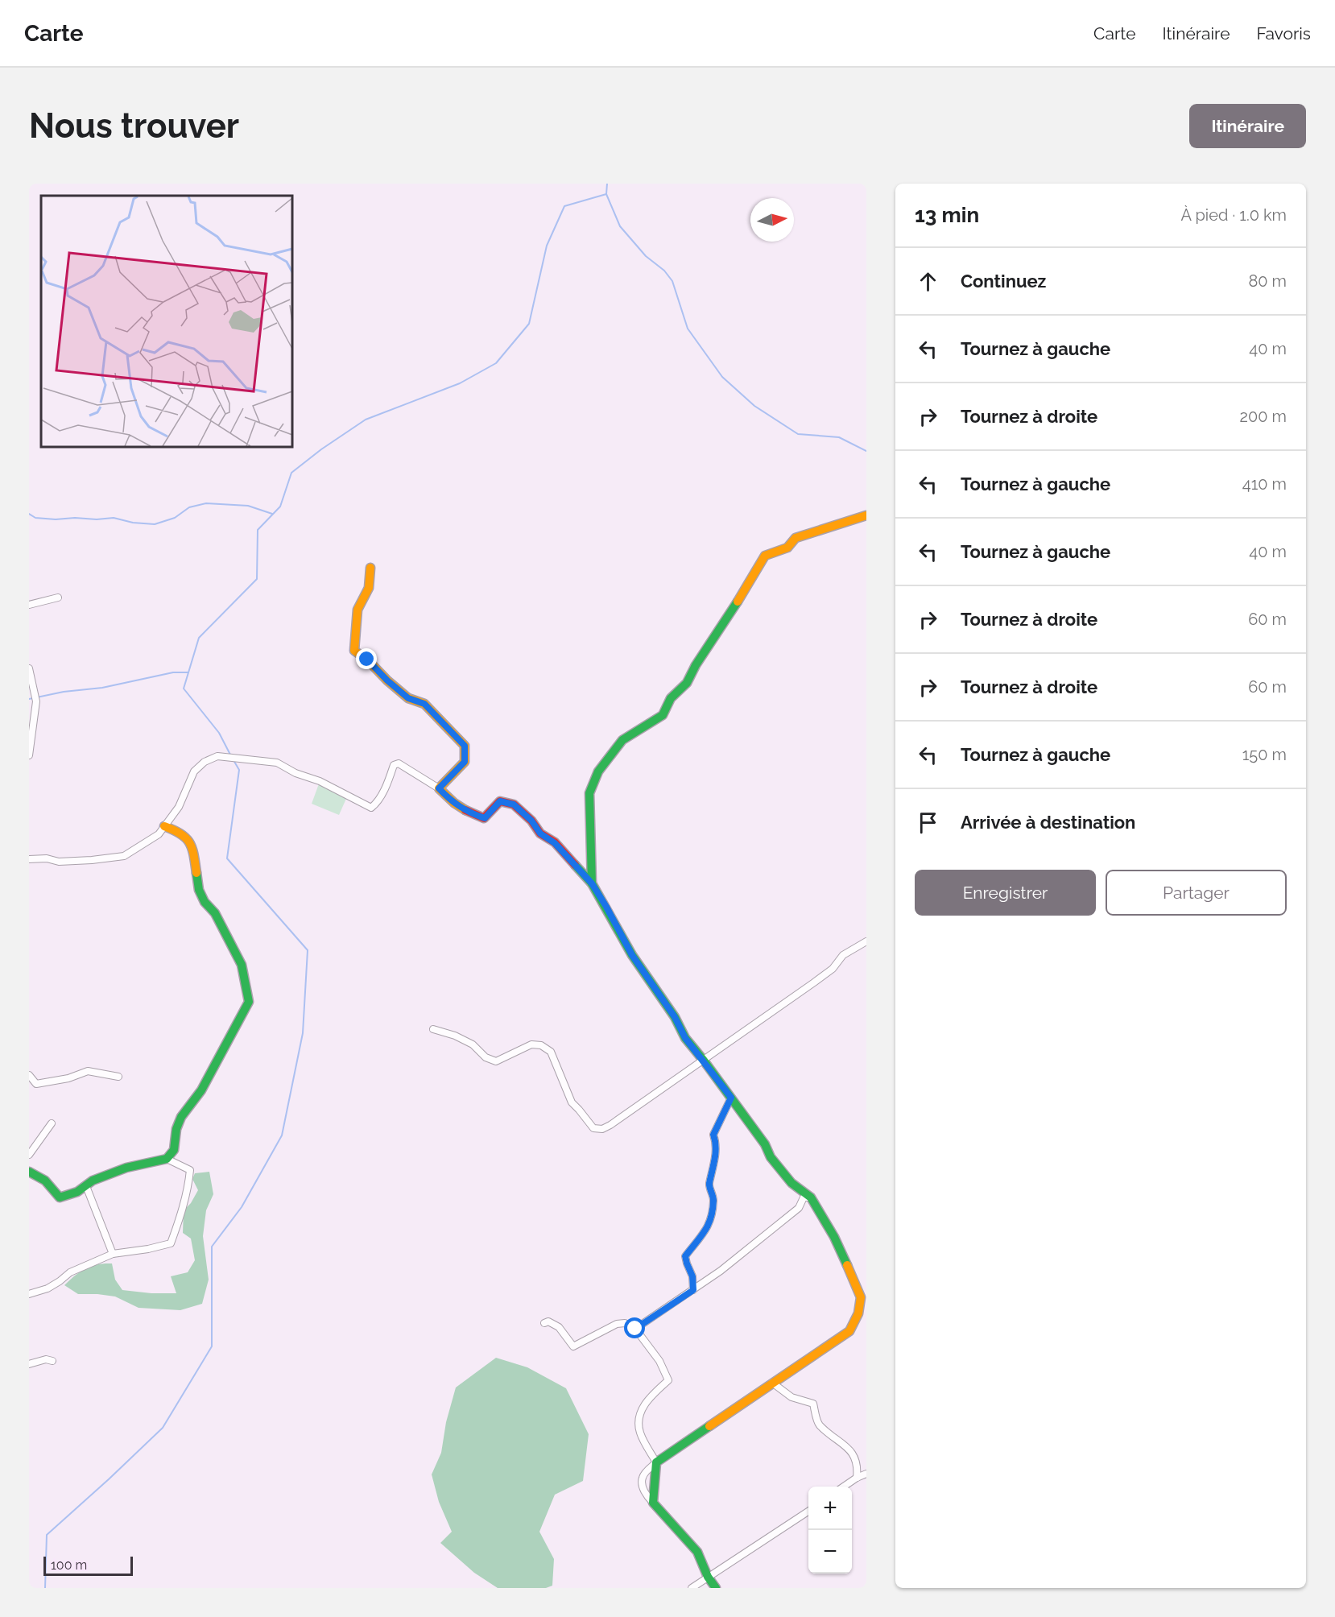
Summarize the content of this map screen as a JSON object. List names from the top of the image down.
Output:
{
  "scale_bar": "100 m",
  "north": "right",
  "page": {
    "header": "Carte",
    "nav": ["Carte", "Itinéraire", "Favoris"],
    "buttons": [
      "Itinéraire",
      ["Enregistrer", "Partager"]
    ],
    "title": "Nous trouver",
    "heading": ["13 min", "À pied · 1.0 km"],
    "list": [
      ["Continuez", "80 m"],
      ["Tournez à gauche", "40 m"],
      ["Tournez à droite", "200 m"],
      ["Tournez à gauche", "410 m"],
      ["Tournez à gauche", "40 m"],
      ["Tournez à droite", "60 m"],
      ["Tournez à droite", "60 m"],
      ["Tournez à gauche", "150 m"],
      "Arrivée à destination"
    ],
    "map_buttons": ["+", "−"],
    "scale": "100 m"
  }
}
